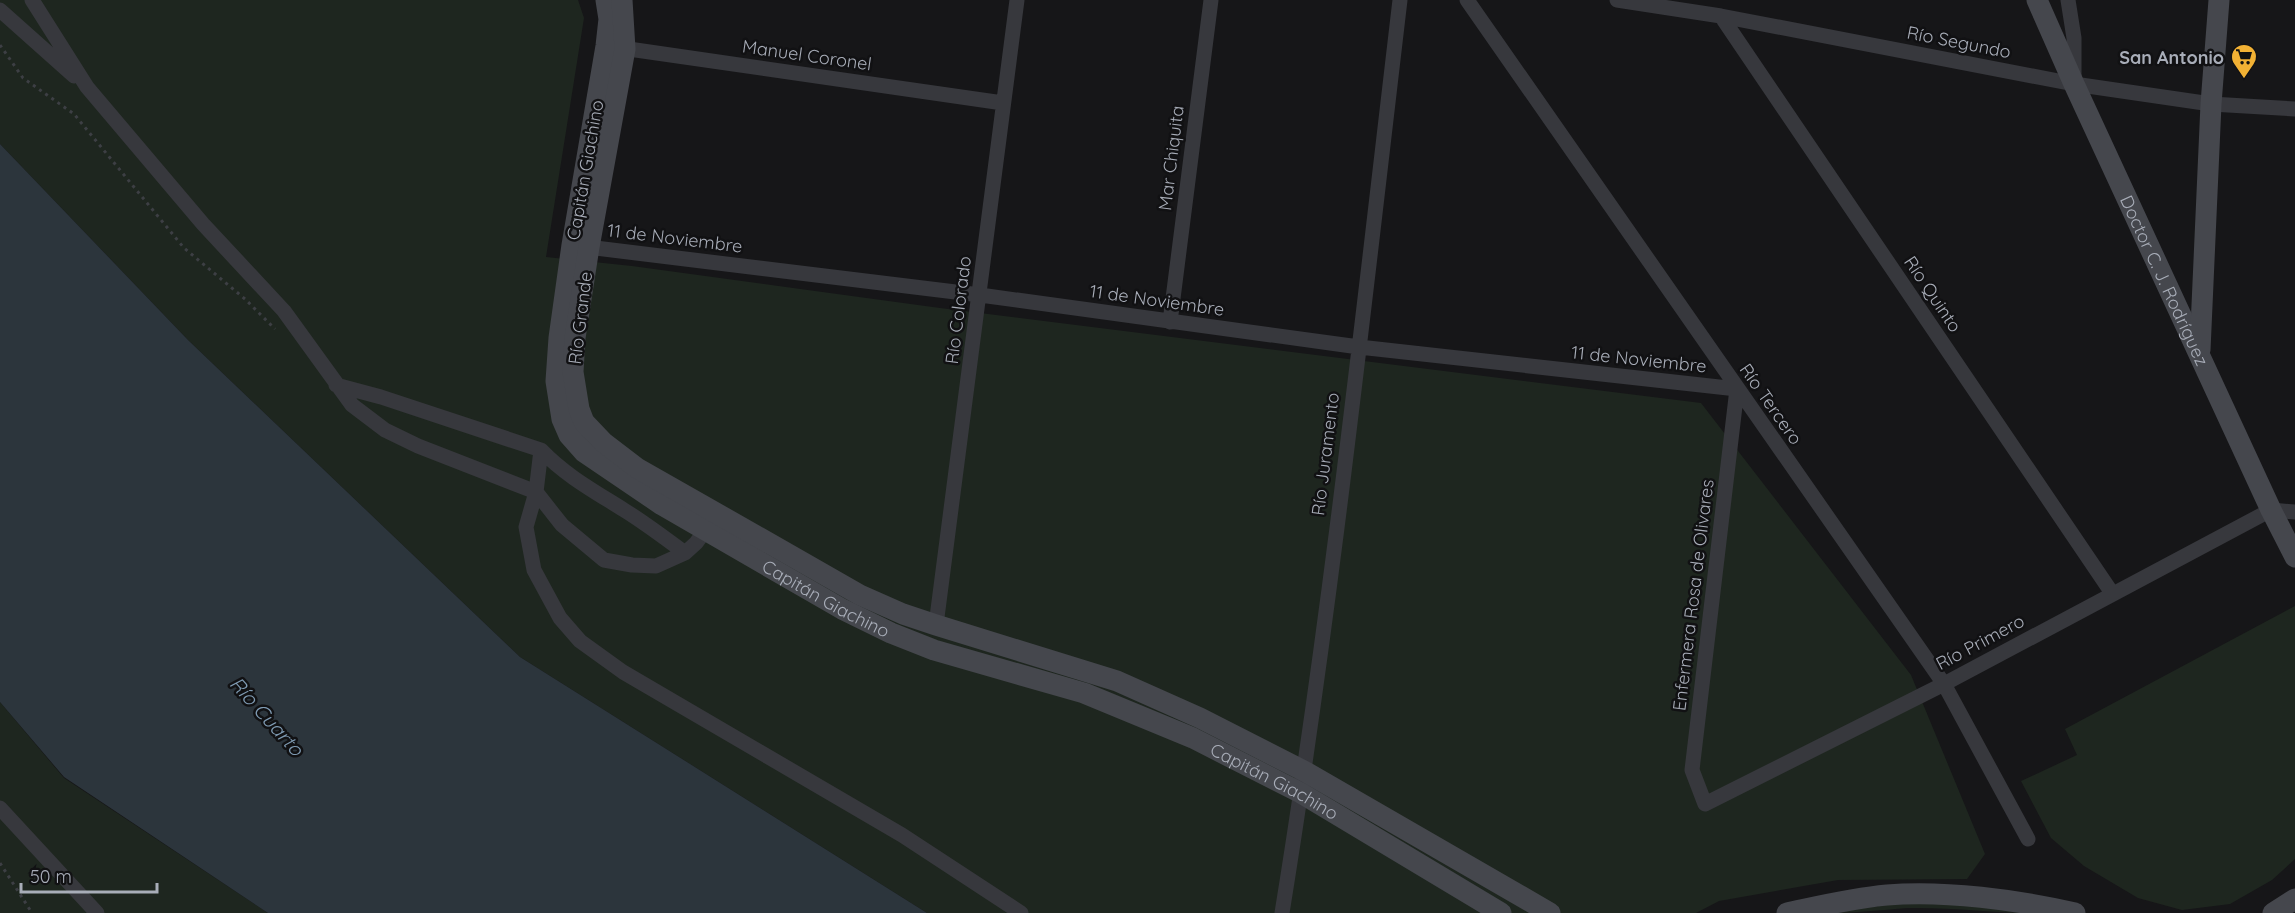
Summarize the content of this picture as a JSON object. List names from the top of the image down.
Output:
{
  "streets": {
    "main road": ["Capitán Giachino", "Doctor C. J. Rodríguez", "Río Grande"],
    "street": [
      "Río Segundo",
      "Manuel Coronel",
      "Mar Chiquita",
      "11 de Noviembre",
      "Río Quinto",
      "Río Colorado",
      "Río Tercero",
      "Río Juramento",
      "Enfermera Rosa de Olivares",
      "Río Primero"
    ]
  },
  "crossings": [
    ["Río Segundo", "Doctor C. J. Rodríguez"],
    ["Río Segundo", "Río Quinto"],
    ["Manuel Coronel", "Río Colorado"],
    ["Manuel Coronel", "Río Grande"],
    ["Mar Chiquita", "11 de Noviembre"],
    ["Capitán Giachino", "11 de Noviembre"],
    ["Capitán Giachino", "Río Colorado"],
    ["Capitán Giachino", "Río Grande"],
    ["Capitán Giachino", "Río Juramento"],
    ["11 de Noviembre", "Río Colorado"],
    ["11 de Noviembre", "Río Grande"],
    ["11 de Noviembre", "Río Tercero"],
    ["11 de Noviembre", "Río Juramento"],
    ["11 de Noviembre", "Enfermera Rosa de Olivares"],
    ["Doctor C. J. Rodríguez", "Río Primero"],
    ["Río Quinto", "Río Primero"],
    ["Río Tercero", "Enfermera Rosa de Olivares"],
    ["Río Tercero", "Río Primero"],
    ["Enfermera Rosa de Olivares", "Río Primero"]
  ],
  "water": ["Río Cuarto"],
  "places": {
    "supermarket": ["San Antonio"]
  },
  "scale_bar": "50 m"
}
